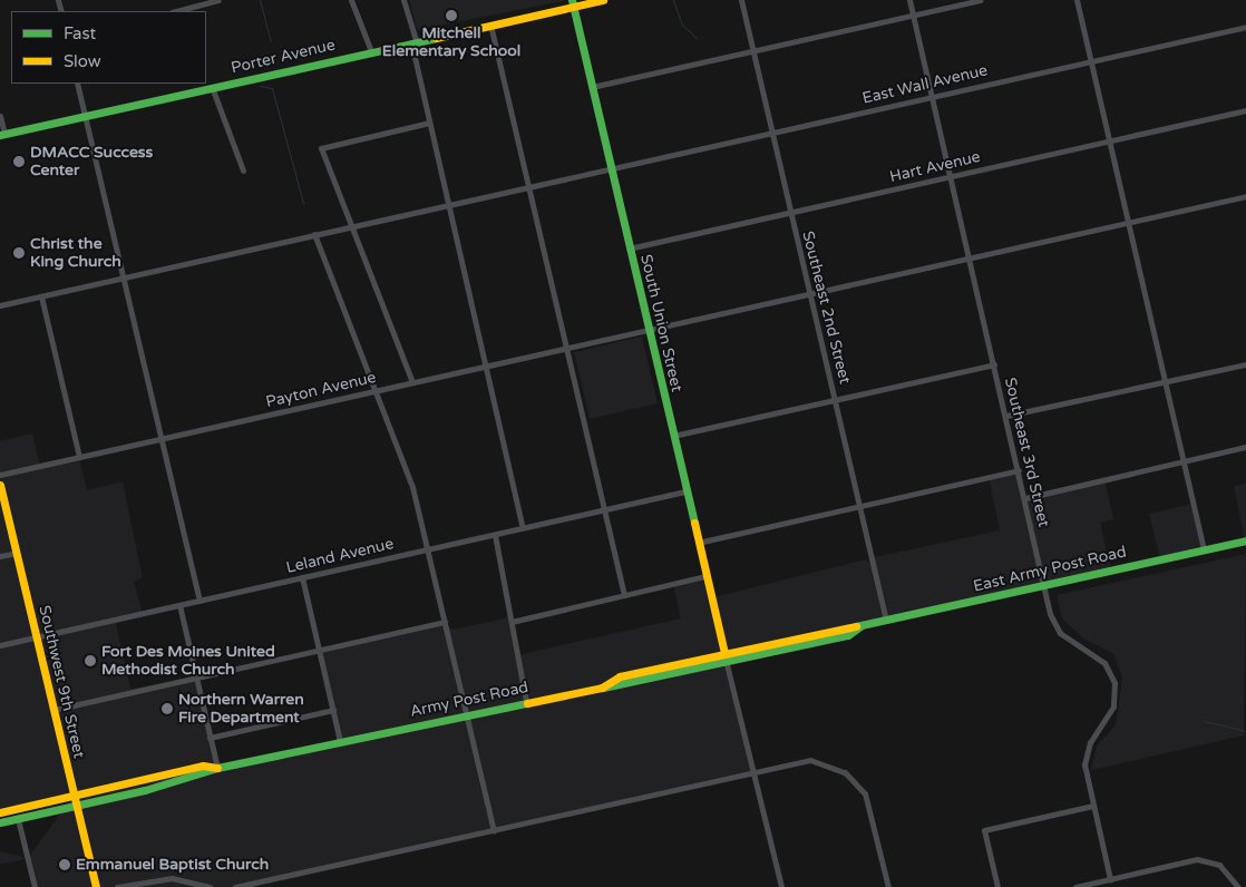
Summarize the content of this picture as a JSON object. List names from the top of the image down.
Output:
{
  "streets": {
    "main road": [
      "Porter Avenue",
      "South Union Street",
      "East Army Post Road",
      "Southwest 9th Street",
      "Army Post Road"
    ],
    "street": [
      "East Wall Avenue",
      "Hart Avenue",
      "Southeast 2nd Street",
      "Payton Avenue",
      "Southeast 3rd Street",
      "Leland Avenue"
    ]
  },
  "crossings": [
    ["Porter Avenue", "South Union Street"],
    ["East Wall Avenue", "Southeast 2nd Street"],
    ["East Wall Avenue", "South Union Street"],
    ["East Wall Avenue", "Southeast 3rd Street"],
    ["Hart Avenue", "Southeast 2nd Street"],
    ["Hart Avenue", "South Union Street"],
    ["Hart Avenue", "Southeast 3rd Street"],
    ["Southeast 2nd Street", "Payton Avenue"],
    ["Southeast 2nd Street", "East Army Post Road"],
    ["South Union Street", "Payton Avenue"],
    ["South Union Street", "Leland Avenue"],
    ["South Union Street", "East Army Post Road"],
    ["South Union Street", "Army Post Road"],
    ["Payton Avenue", "Southeast 3rd Street"],
    ["Southeast 3rd Street", "East Army Post Road"],
    ["Leland Avenue", "Southwest 9th Street"],
    ["East Army Post Road", "Army Post Road"],
    ["Southwest 9th Street", "Army Post Road"]
  ],
  "places": [
    "Mitchell Elementary School",
    "DMACC Success Center",
    "Christ the King Church",
    "Fort Des Moines United Methodist Church",
    "Northern Warren Fire Department",
    "Emmanuel Baptist Church"
  ],
  "legend": ["Fast", "Slow"]
}
